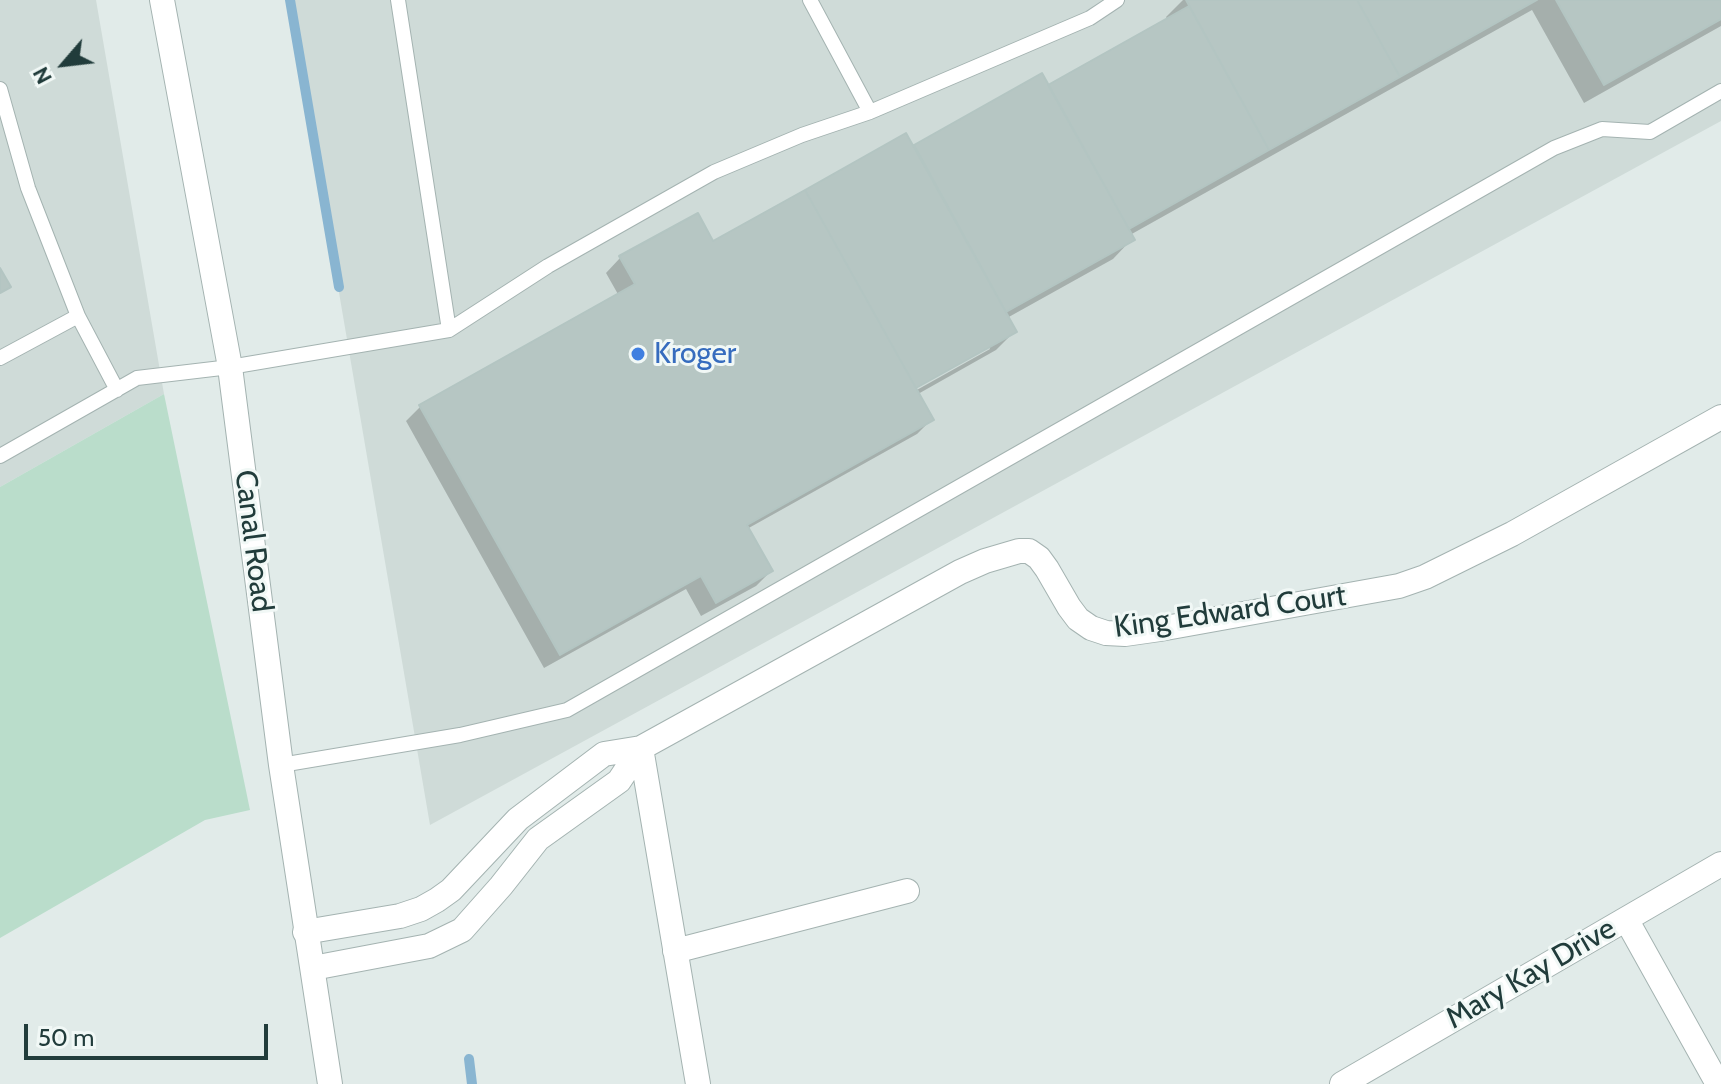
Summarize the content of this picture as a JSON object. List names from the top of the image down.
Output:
{
  "streets": {
    "street": ["Canal Road", "King Edward Court", "Mary Kay Drive"]
  },
  "places": ["Kroger"],
  "scale_bar": "50 m",
  "north": "bottom left"
}
